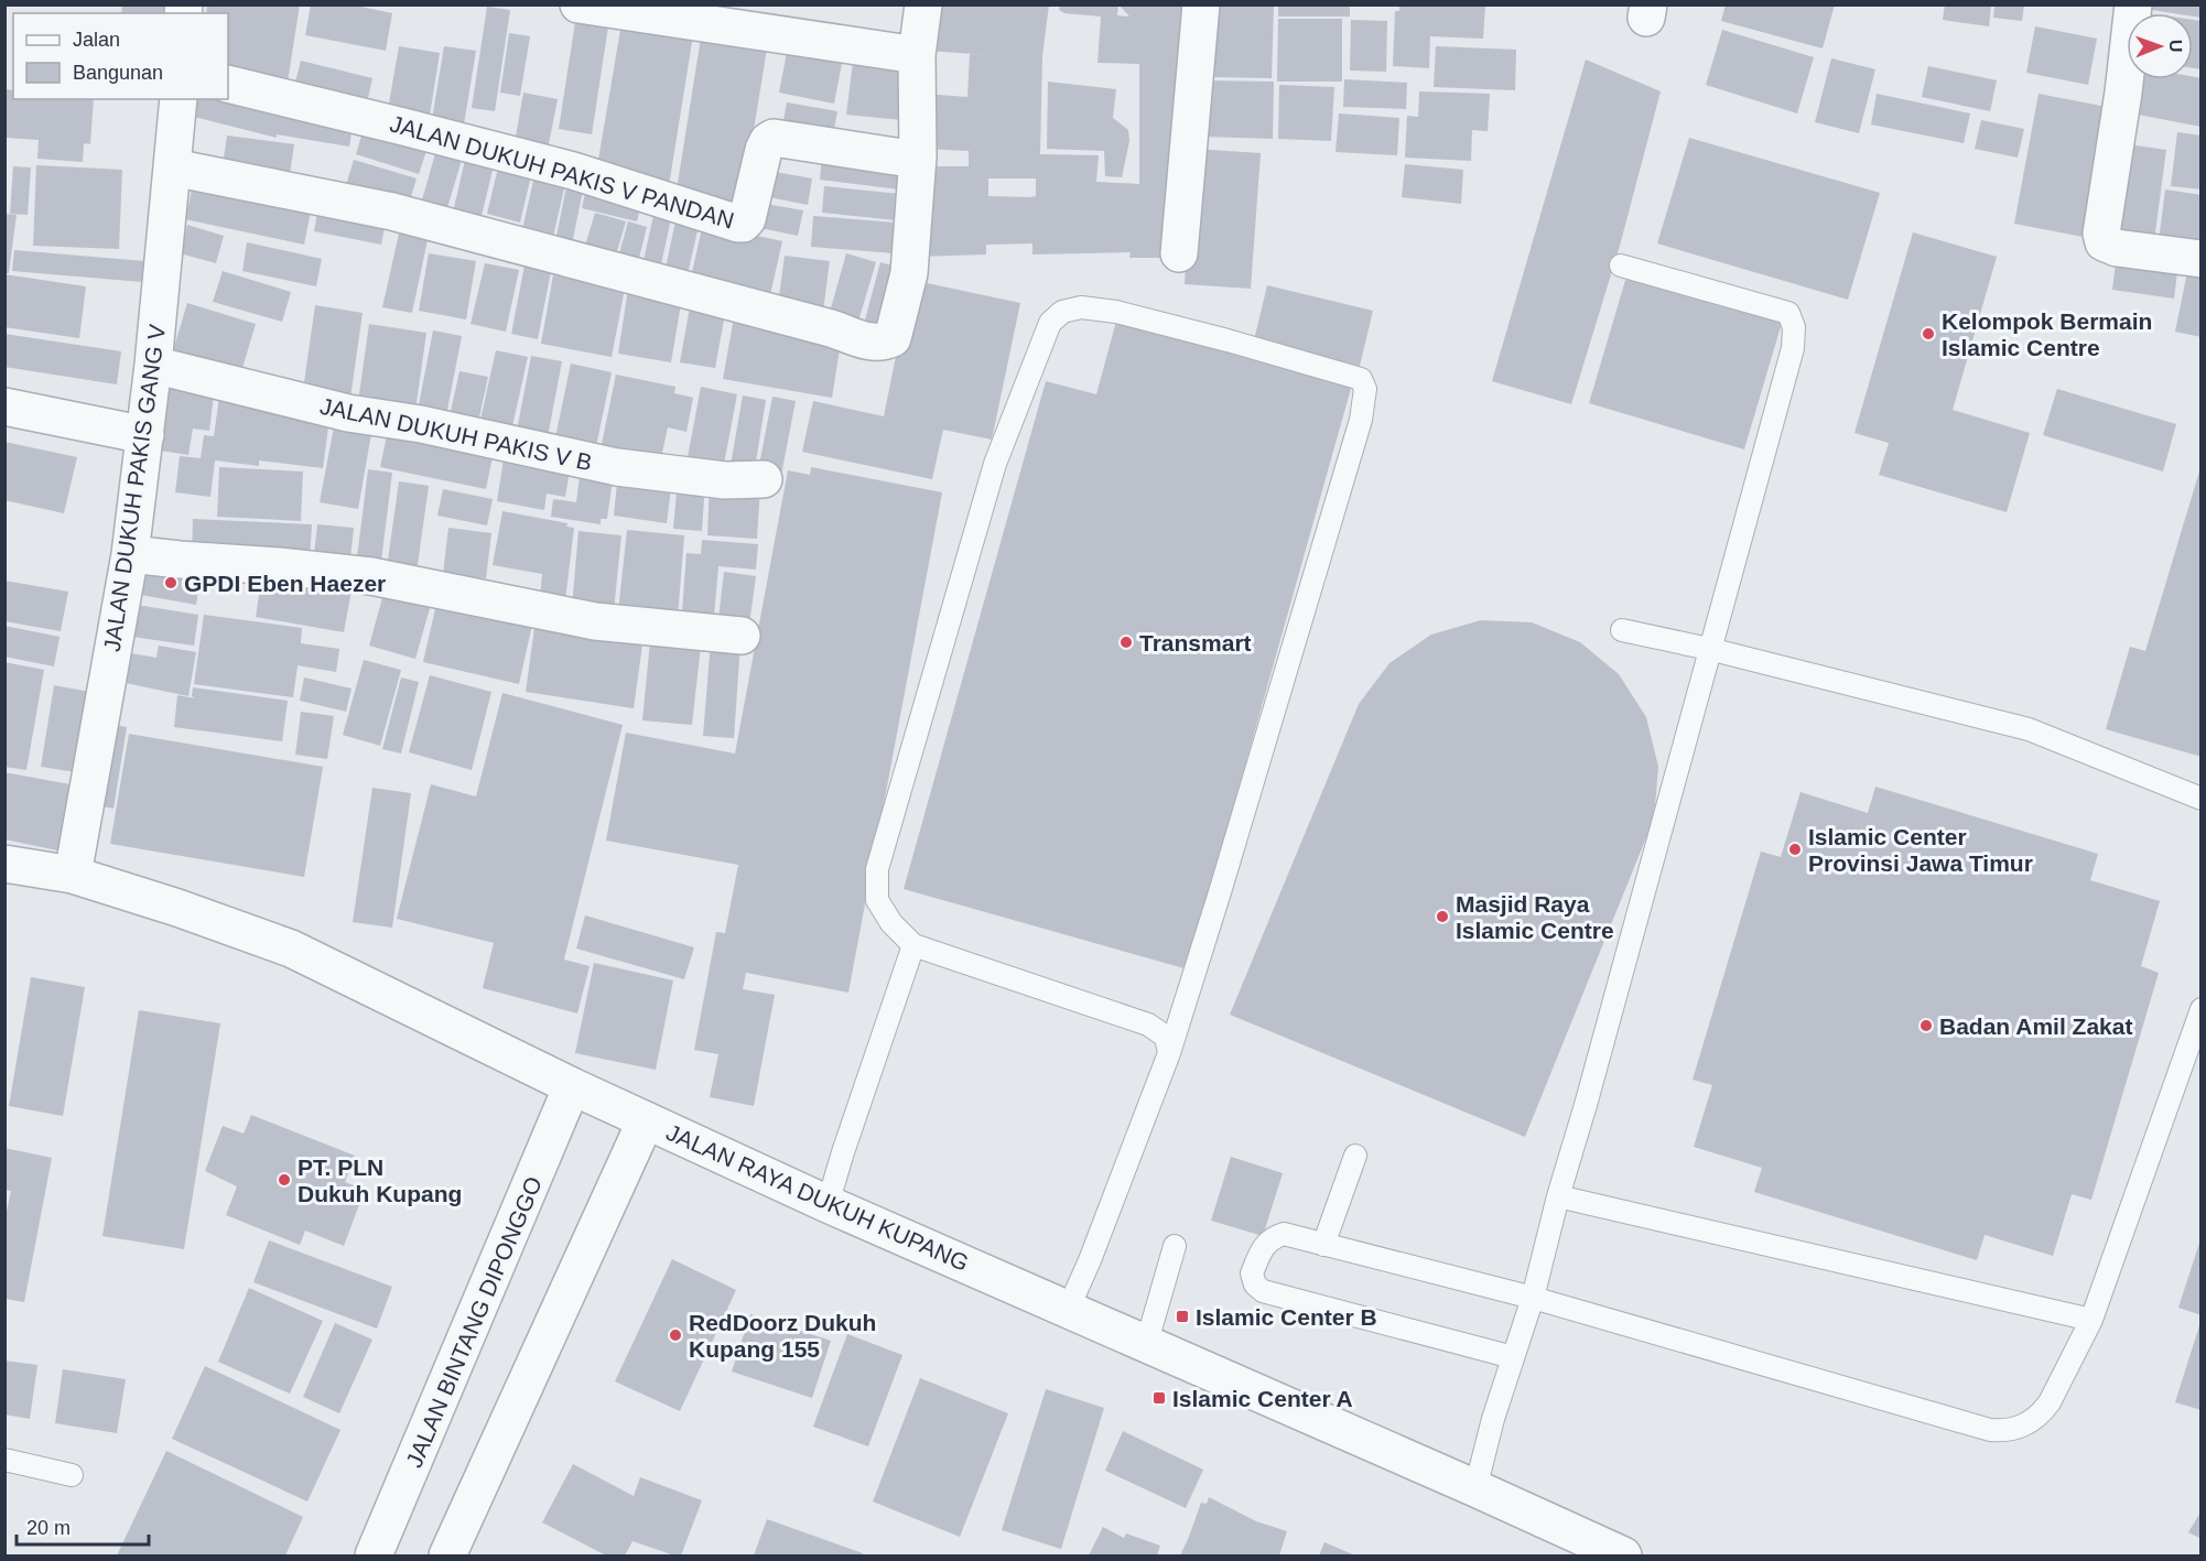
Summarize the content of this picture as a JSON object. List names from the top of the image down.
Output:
{
  "streets": {
    "street": [
      "JALAN DUKUH PAKIS V PANDAN",
      "JALAN DUKUH PAKIS V B",
      "JALAN DUKUH PAKIS GANG V",
      "JALAN RAYA DUKUH KUPANG",
      "JALAN BINTANG DIPONGGO"
    ]
  },
  "crossings": [
    ["JALAN DUKUH PAKIS V B", "JALAN DUKUH PAKIS GANG V"],
    ["JALAN DUKUH PAKIS GANG V", "JALAN RAYA DUKUH KUPANG"],
    ["JALAN RAYA DUKUH KUPANG", "JALAN BINTANG DIPONGGO"]
  ],
  "places": {
    "other": [
      "Kelompok Bermain Islamic Centre",
      "GPDI Eben Haezer",
      "Transmart",
      "Islamic Center Provinsi Jawa Timur",
      "Masjid Raya Islamic Centre",
      "Badan Amil Zakat",
      "PT. PLN Dukuh Kupang",
      "RedDoorz Dukuh Kupang 155"
    ],
    "transit": ["Islamic Center B", "Islamic Center A"]
  },
  "legend": ["Jalan", "Bangunan"],
  "scale_bar": "20 m",
  "north": "right"
}
